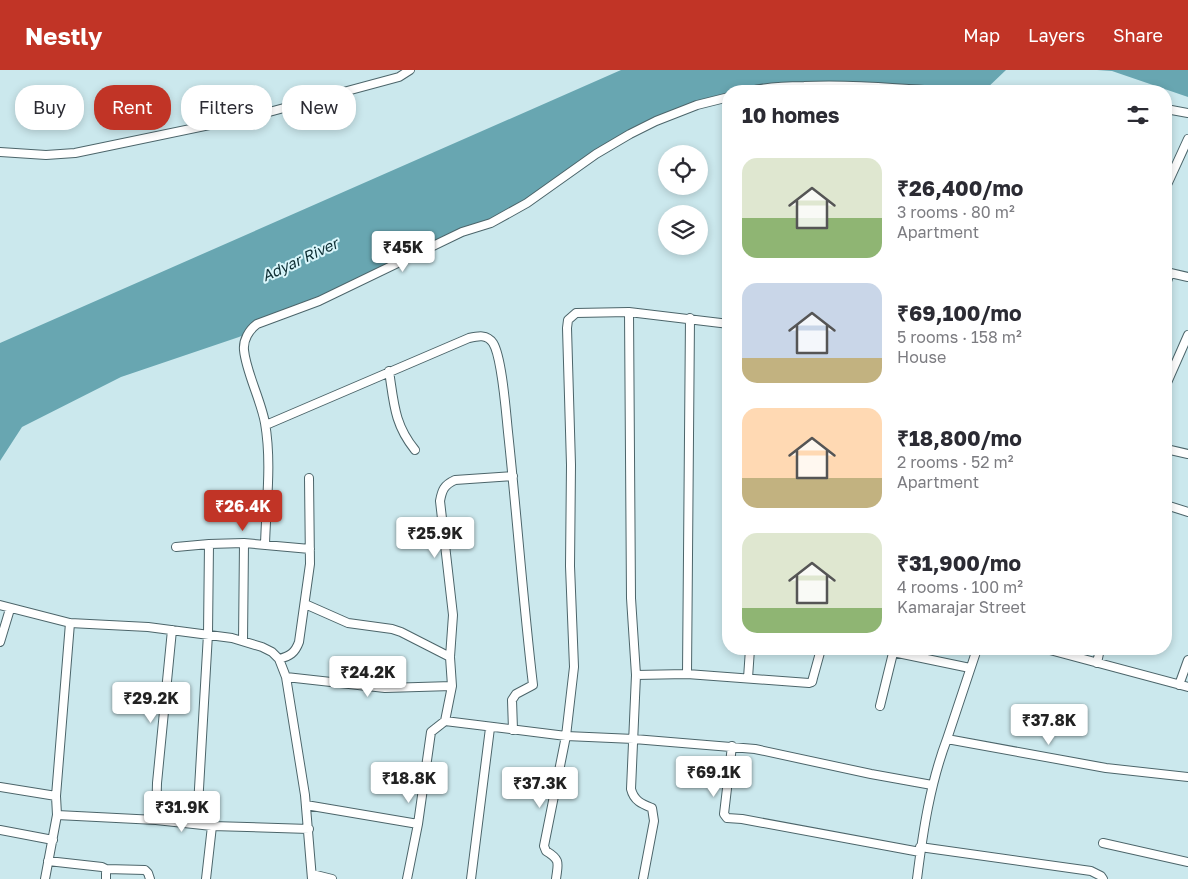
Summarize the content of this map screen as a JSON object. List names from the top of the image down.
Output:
{
  "water": ["Adyar River"],
  "page": {
    "header": "Nestly",
    "nav": ["Map", "Layers", "Share"],
    "chip": [
      "Buy",
      "Rent",
      "Filters",
      "New"
    ],
    "heading": "10 homes",
    "list": [
      {
        "name": "₹26,400/mo",
        "note": "3 rooms · 80 m² · Apartment"
      },
      {
        "name": "₹69,100/mo",
        "note": "5 rooms · 158 m² · House"
      },
      {
        "name": "₹18,800/mo",
        "note": "2 rooms · 52 m² · Apartment"
      },
      {
        "name": "₹31,900/mo",
        "note": "4 rooms · 100 m² · Kamarajar Street"
      }
    ],
    "price": [
      "₹45K",
      "₹26.4K",
      "₹25.9K",
      "₹24.2K",
      "₹29.2K",
      "₹37.8K",
      "₹69.1K",
      "₹18.8K",
      "₹37.3K",
      "₹31.9K"
    ]
  }
}
